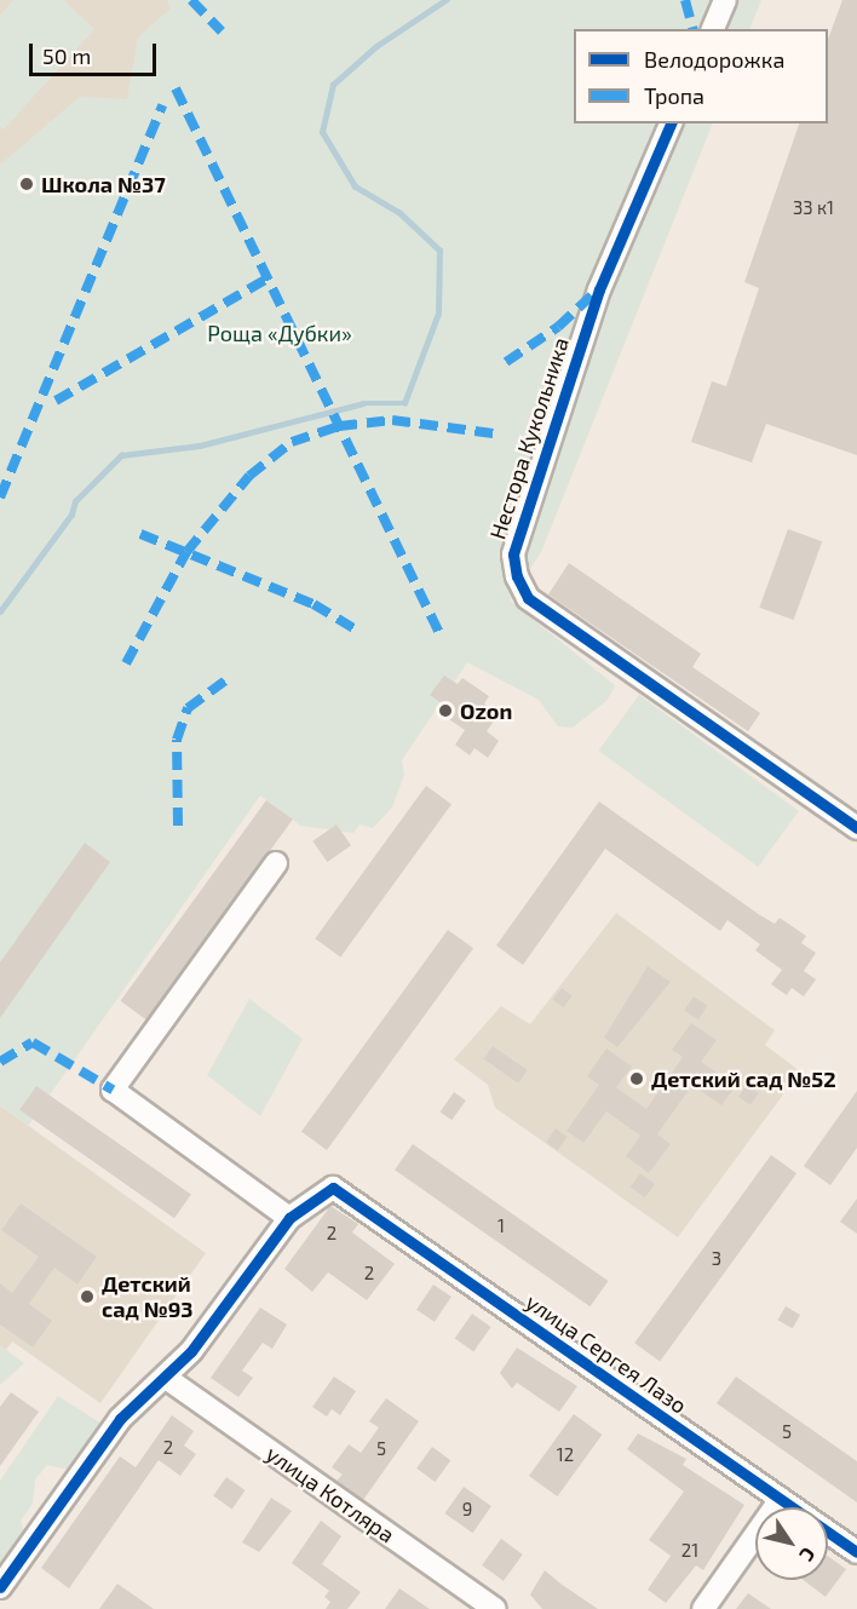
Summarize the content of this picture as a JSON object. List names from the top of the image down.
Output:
{
  "streets": {
    "street": ["Нестора Кукольника", "улица Сергея Лазо", "улица Котляра"]
  },
  "parks": ["Роща «Дубки»"],
  "places": [
    "Школа №37",
    "Ozon",
    "Детский сад №52",
    "Детский сад №93"
  ],
  "house_numbers": [
    "33 к1",
    "1",
    "2",
    "3",
    "2",
    "5",
    "2",
    "5",
    "12",
    "9",
    "21"
  ],
  "legend": ["Велодорожка", "Тропа"],
  "scale_bar": "50 m",
  "north": "bottom right"
}
